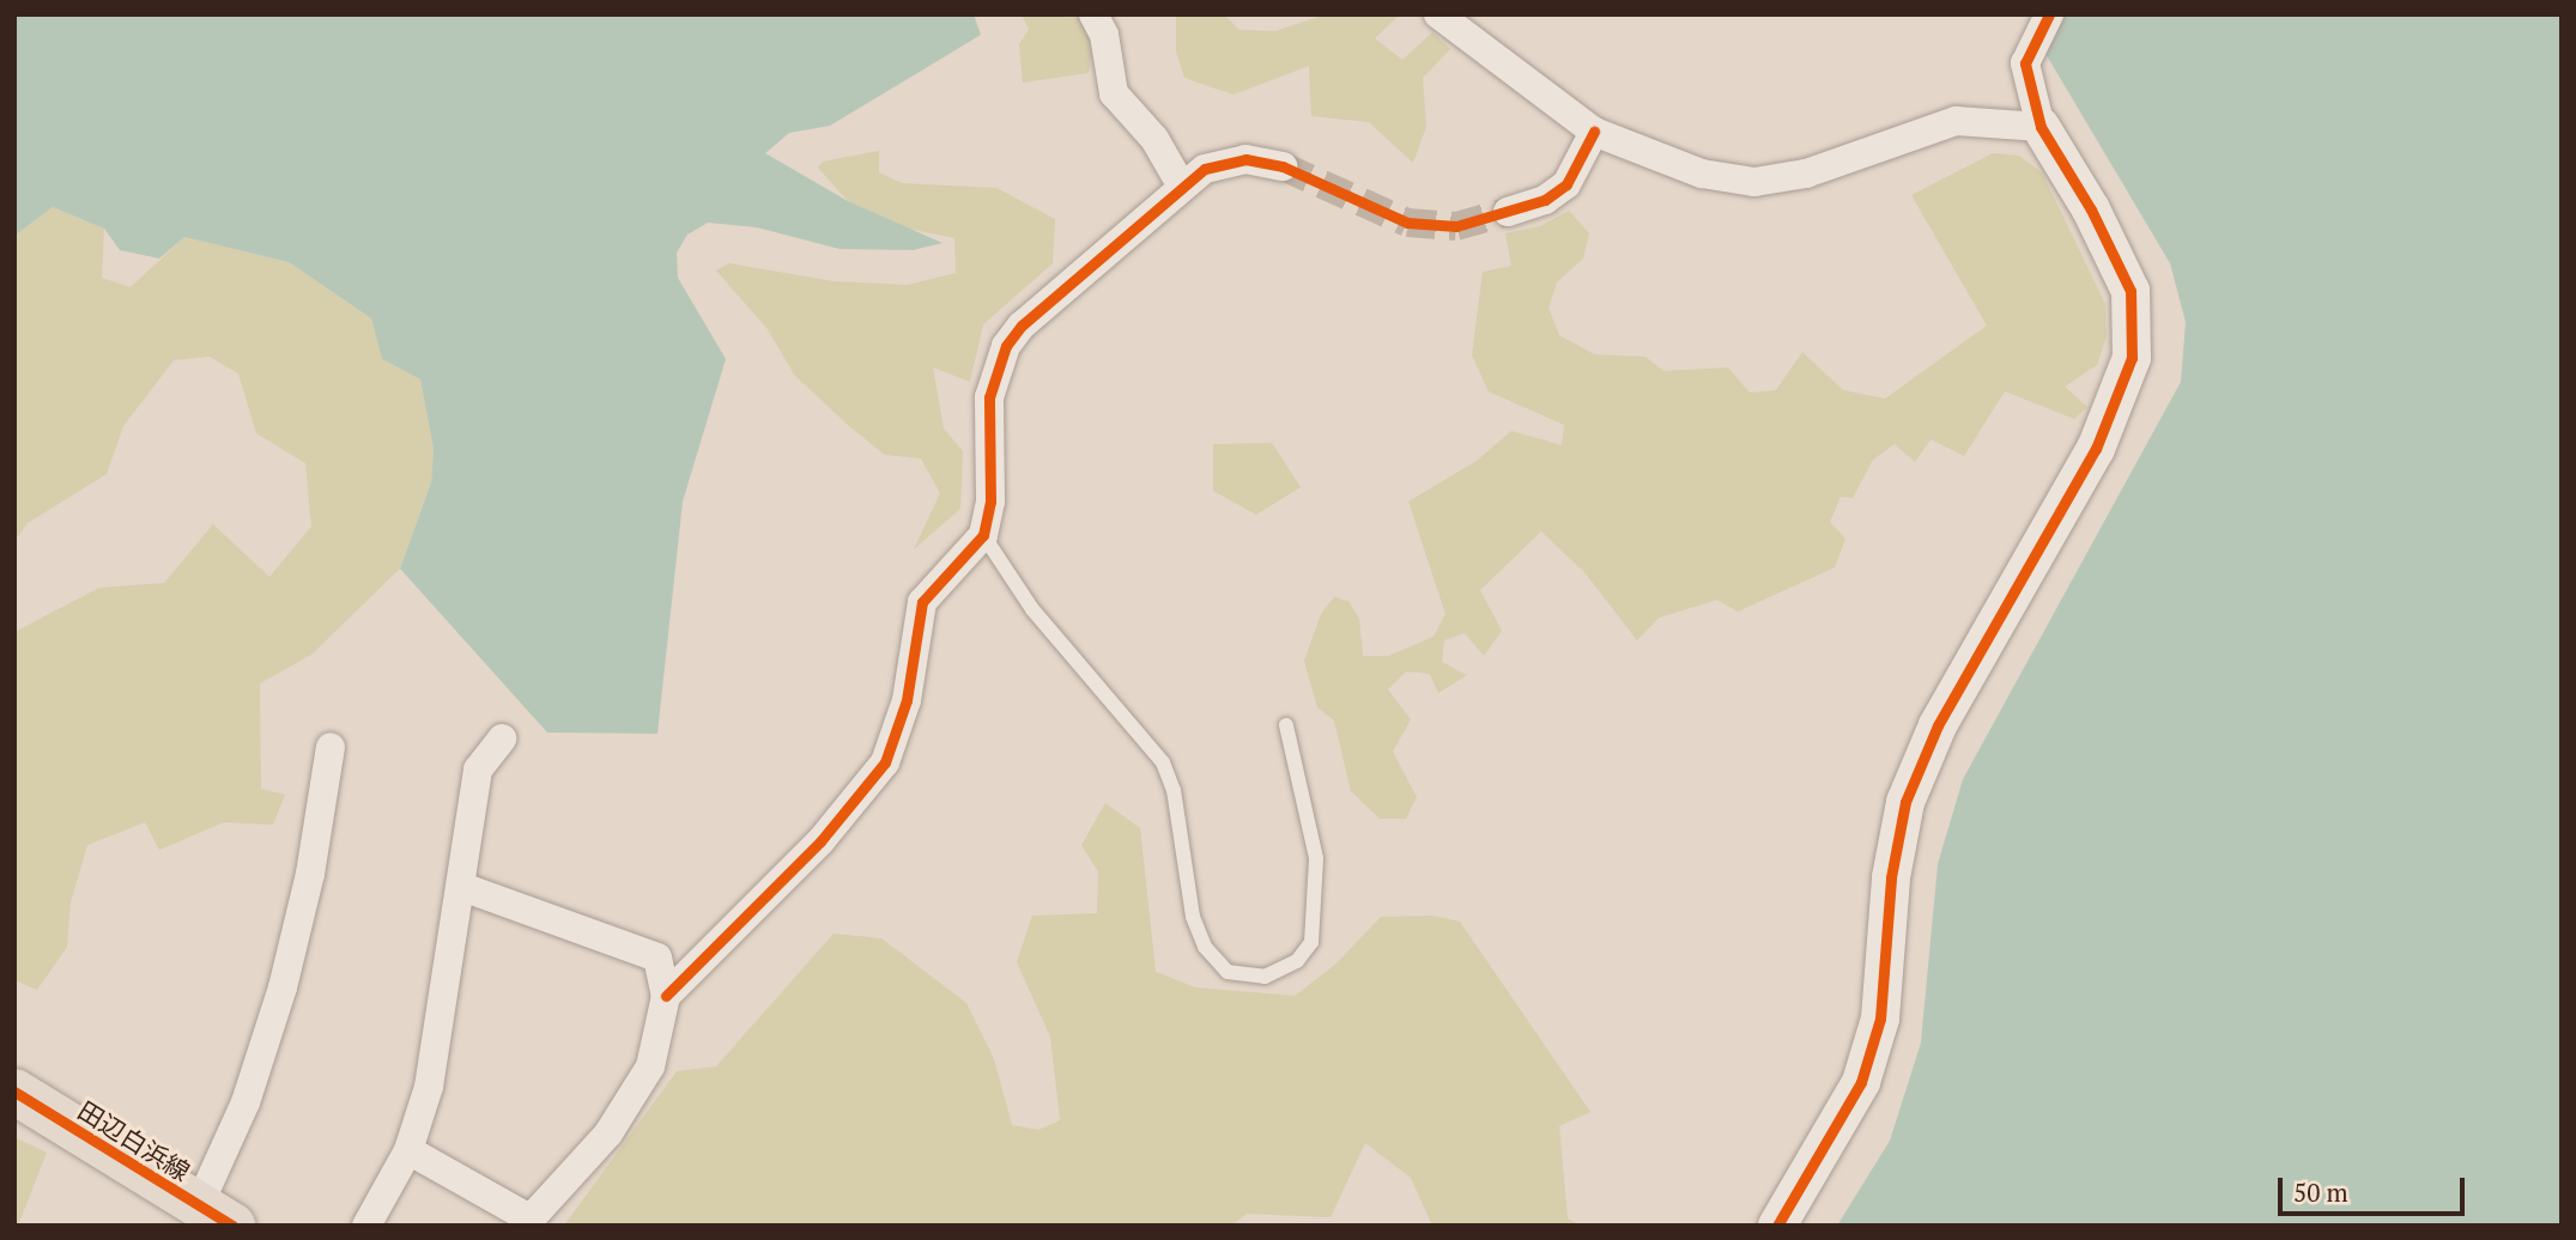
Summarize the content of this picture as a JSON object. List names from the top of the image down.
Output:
{
  "streets": {
    "main road": ["田辺白浜線"]
  },
  "scale_bar": "50 m"
}
